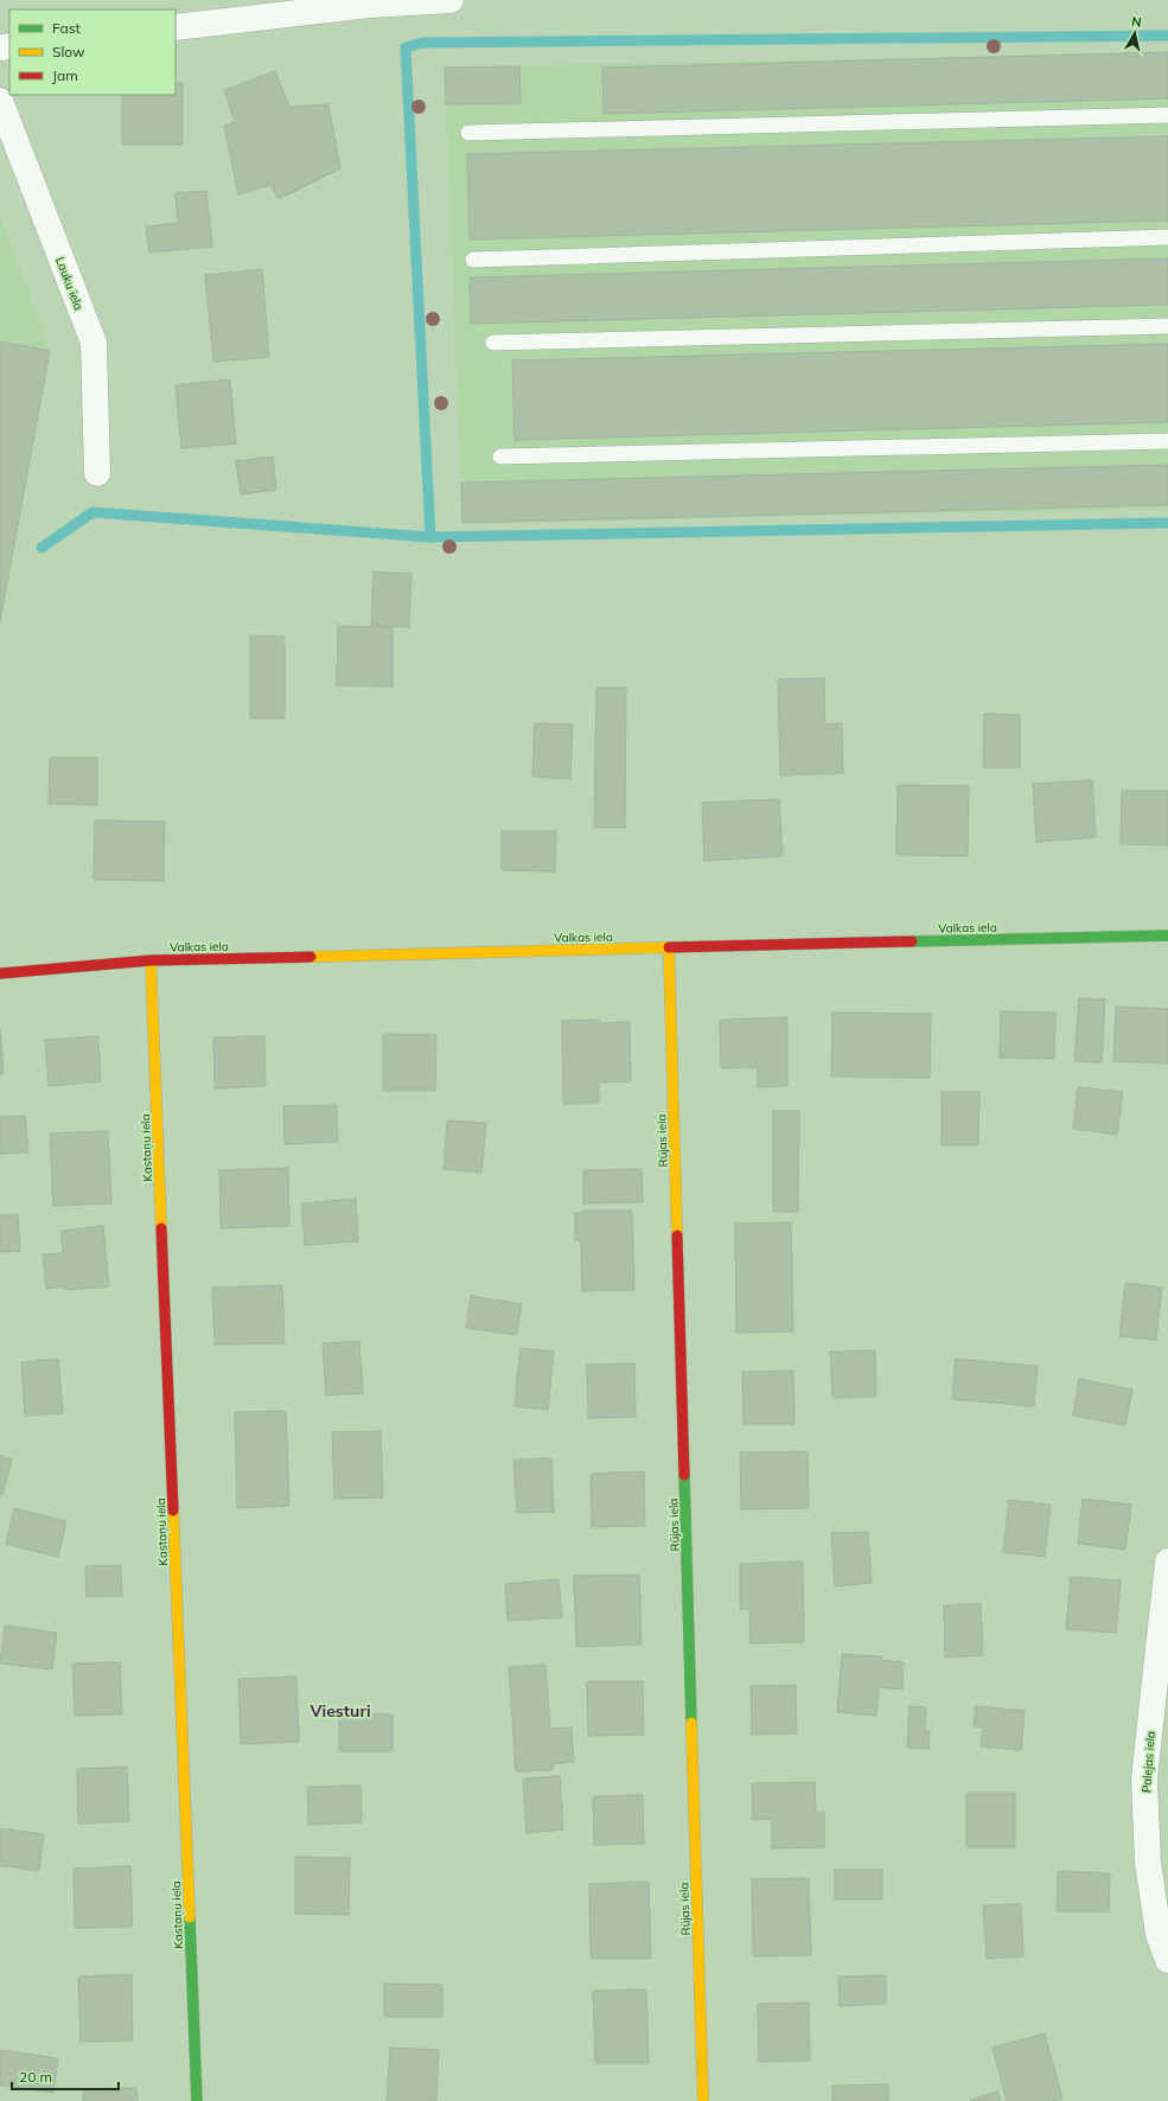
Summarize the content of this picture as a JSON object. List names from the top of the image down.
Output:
{
  "streets": {
    "street": [
      "Lauku iela",
      "Valkas iela",
      "Rūjas iela",
      "Kastaņu iela",
      "Palejas iela"
    ]
  },
  "crossings": [
    ["Valkas iela", "Rūjas iela"],
    ["Valkas iela", "Kastaņu iela"]
  ],
  "districts": ["Viesturi"],
  "legend": ["Fast", "Slow", "Jam"],
  "scale_bar": "20 m",
  "north": "top"
}
